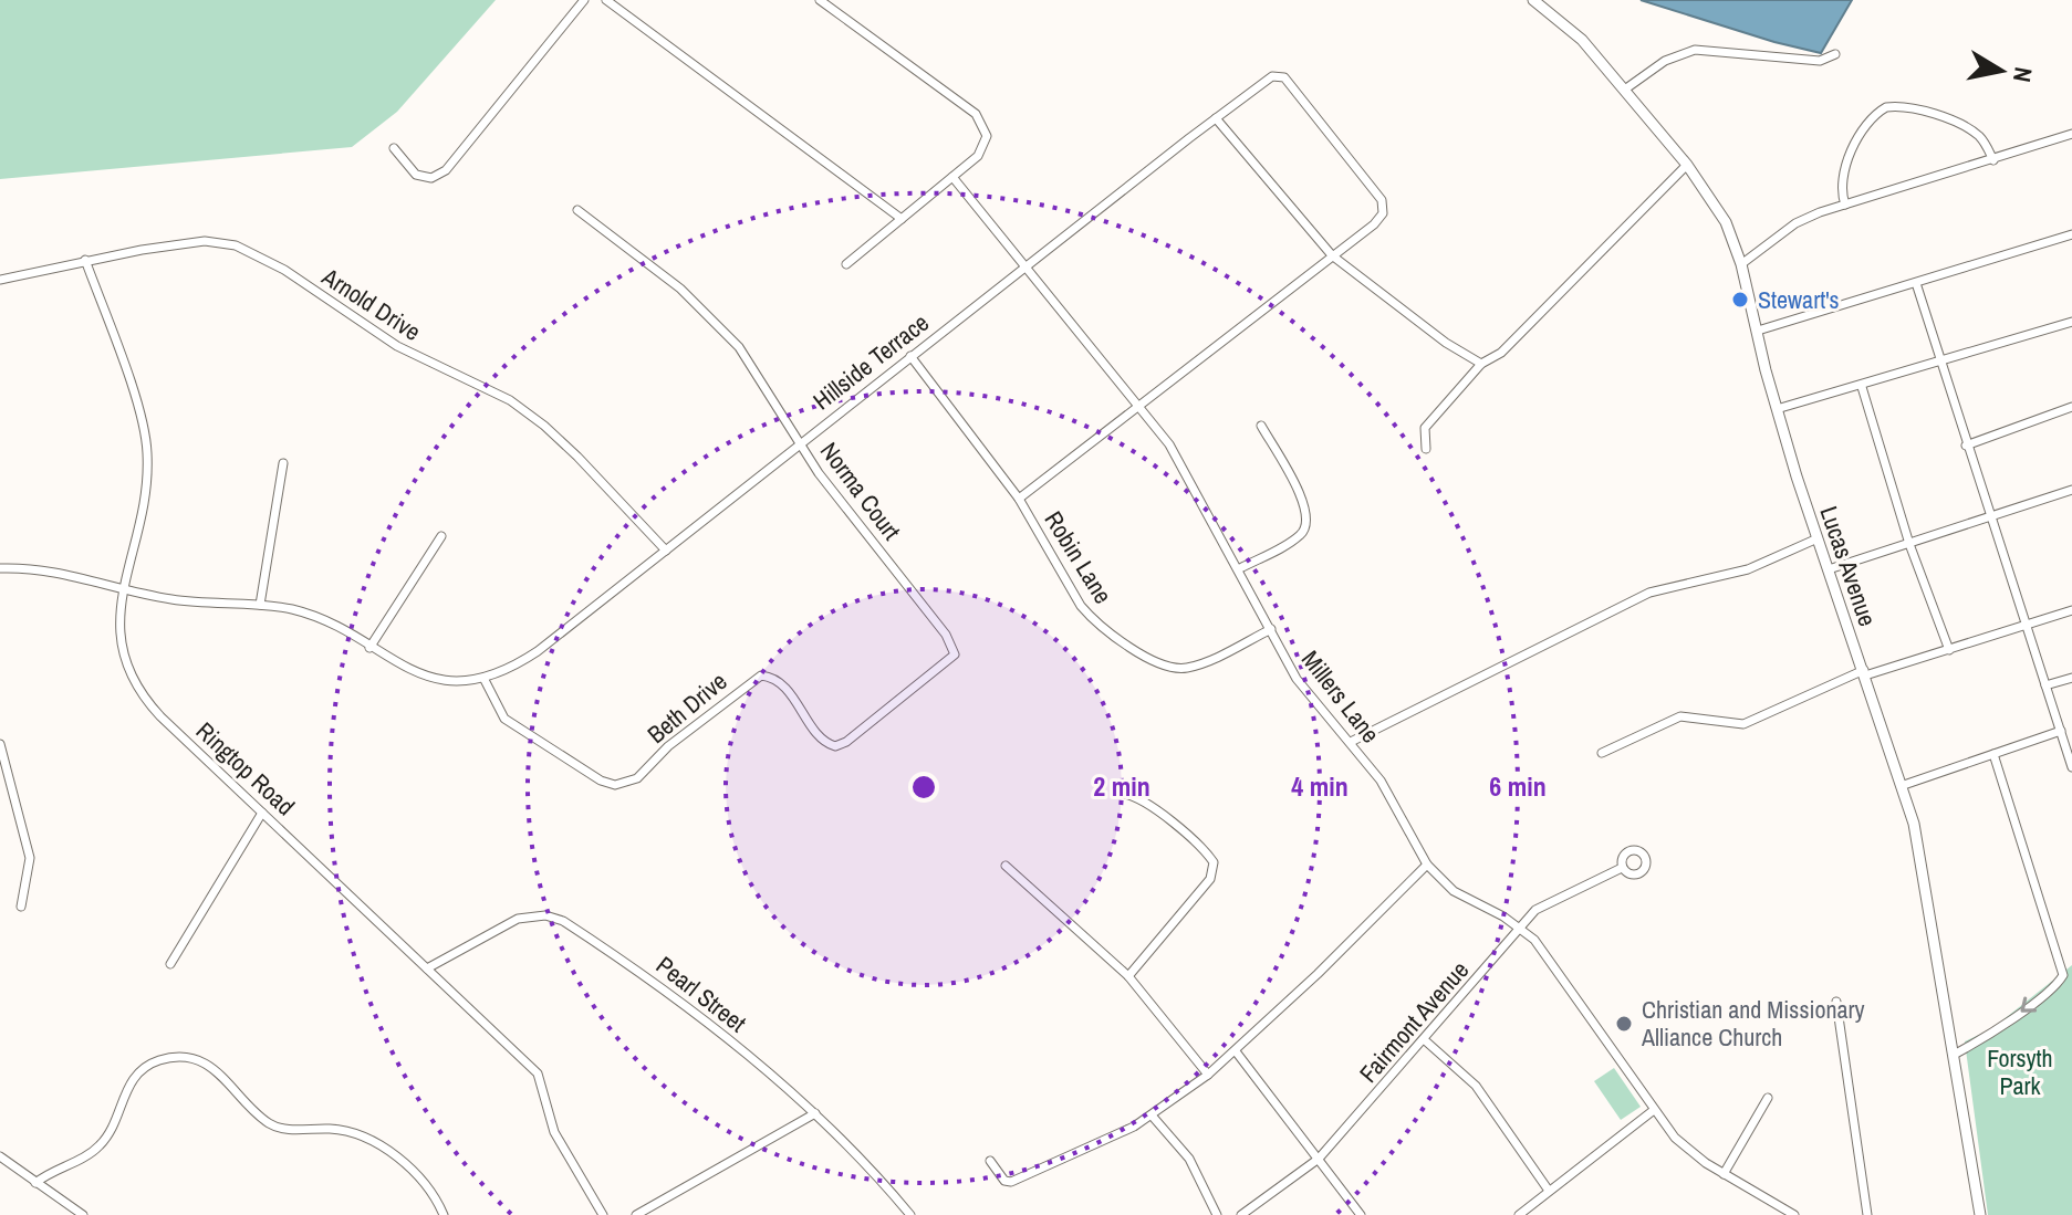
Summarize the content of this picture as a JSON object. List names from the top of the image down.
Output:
{
  "streets": {
    "street": [
      "Arnold Drive",
      "Hillside Terrace",
      "Norma Court",
      "Robin Lane",
      "Lucas Avenue",
      "Millers Lane",
      "Beth Drive",
      "Ringtop Road",
      "Pearl Street",
      "Fairmont Avenue"
    ]
  },
  "crossings": [
    ["Arnold Drive", "Hillside Terrace"],
    ["Arnold Drive", "Ringtop Road"],
    ["Hillside Terrace", "Norma Court"],
    ["Hillside Terrace", "Robin Lane"],
    ["Hillside Terrace", "Millers Lane"],
    ["Hillside Terrace", "Beth Drive"],
    ["Norma Court", "Beth Drive"],
    ["Robin Lane", "Millers Lane"],
    ["Millers Lane", "Fairmont Avenue"],
    ["Ringtop Road", "Pearl Street"]
  ],
  "parks": ["Forsyth Park"],
  "places": ["Stewart's", "Christian and Missionary Alliance Church"],
  "north": "right",
  "rings": ["2 min", "4 min", "6 min"]
}
